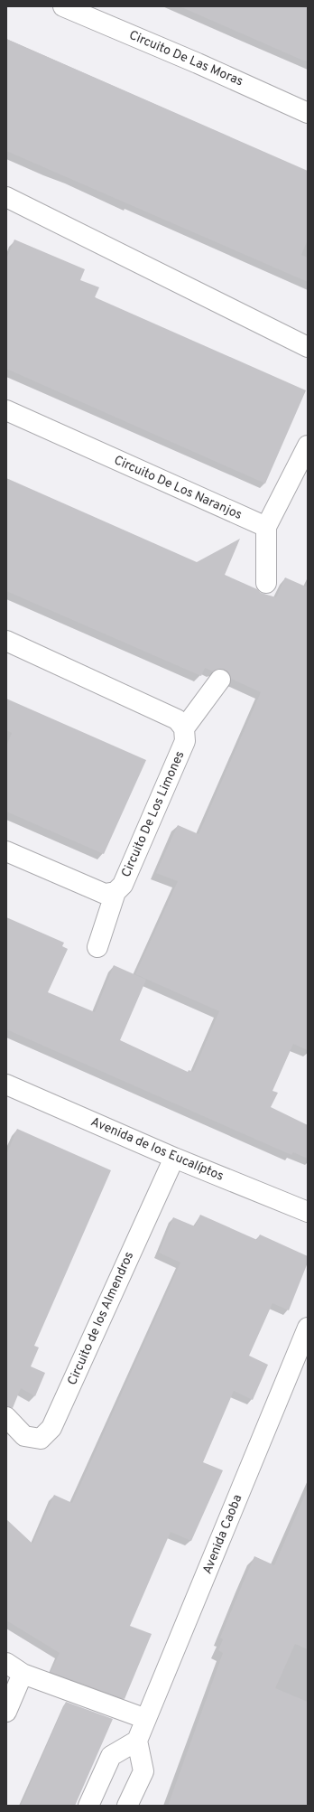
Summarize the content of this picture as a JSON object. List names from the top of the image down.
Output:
{
  "streets": {
    "street": [
      "Circuito De Las Moras",
      "Circuito De Los Naranjos",
      "Circuito De Los Limones",
      "Avenida de los Eucalíptos",
      "Circuito de los Almendros",
      "Avenida Caoba"
    ]
  },
  "crossings": [
    ["Avenida de los Eucalíptos", "Circuito de los Almendros"]
  ]
}
